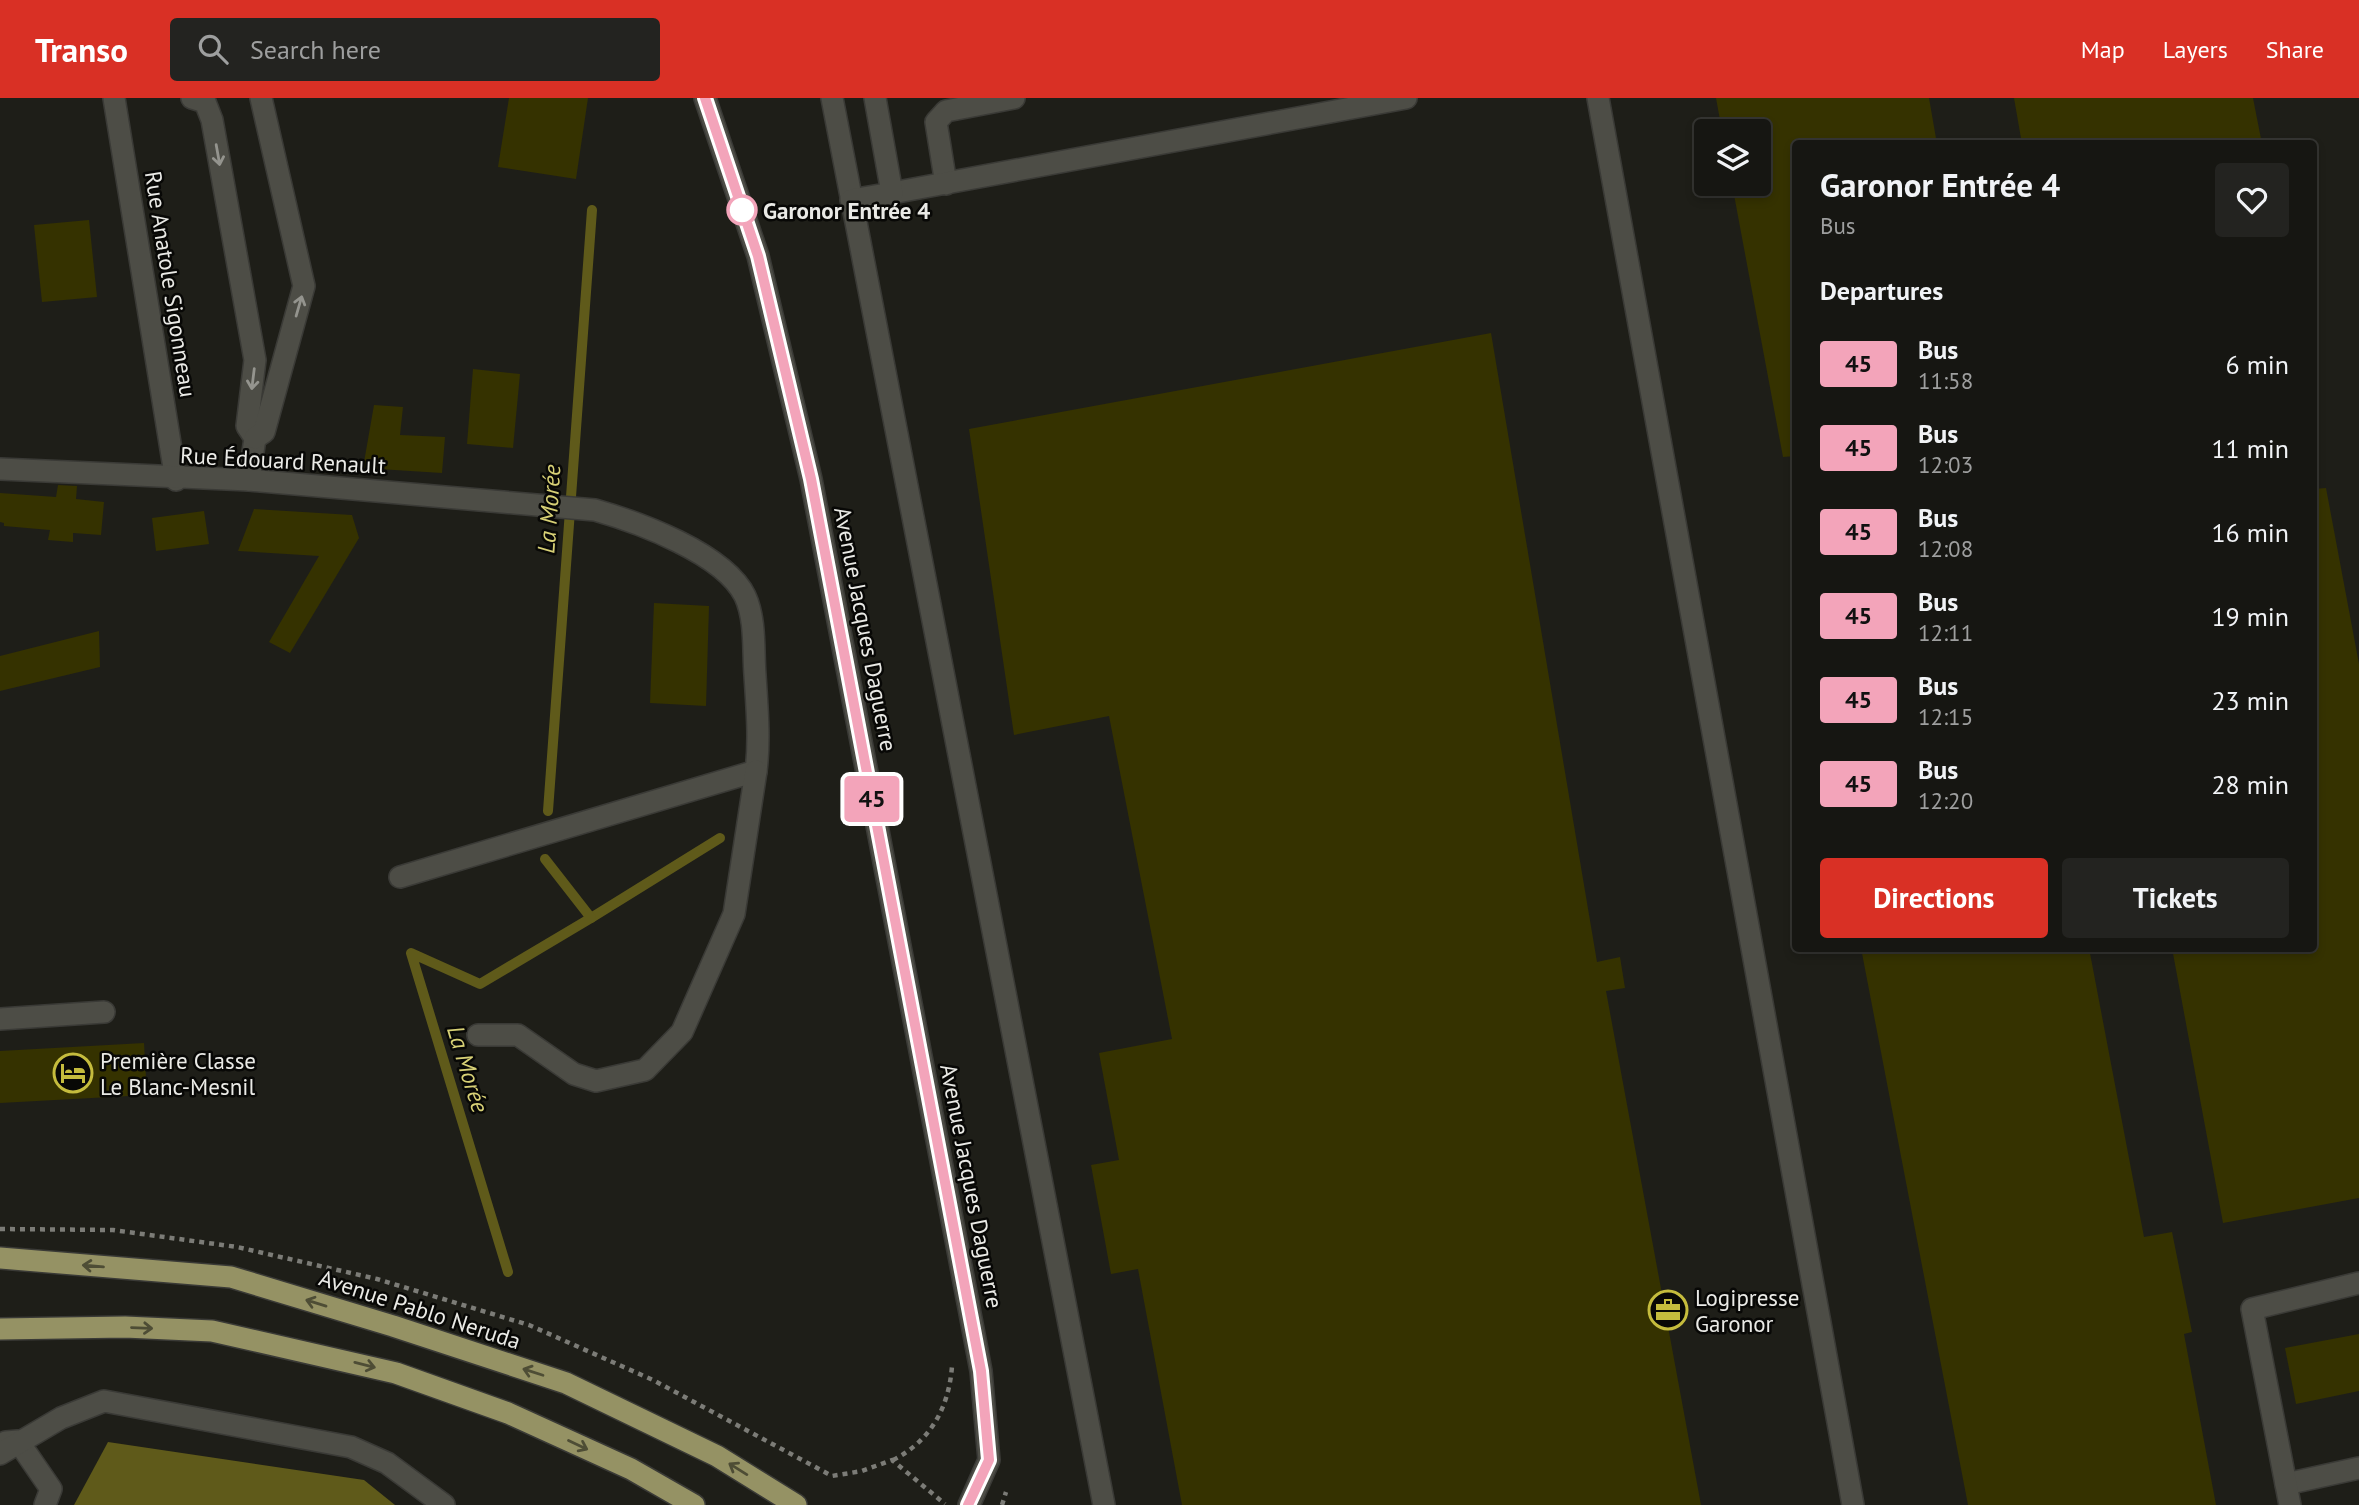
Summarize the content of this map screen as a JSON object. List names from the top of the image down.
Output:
{
  "streets": {
    "main road": ["Avenue Pablo Neruda"],
    "street": ["Rue Anatole Sigonneau", "Rue Édouard Renault", "Avenue Jacques Daguerre"]
  },
  "crossings": [
    ["Rue Anatole Sigonneau", "Rue Édouard Renault"]
  ],
  "water": ["La Morée"],
  "places": {
    "other": ["Garonor Entrée 4"],
    "hotel": ["Première Classe Le Blanc-Mesnil"],
    "office": ["Logipresse Garonor"]
  },
  "lines": ["bus line 45"],
  "page": {
    "header": "Transo",
    "search": "Search here",
    "nav": ["Map", "Layers", "Share"],
    "on_map": "45",
    "heading": [
      ["Garonor Entrée 4", "Bus"],
      "Departures"
    ],
    "list": [
      {
        "mark": "45",
        "name": "Bus",
        "note": "11:58",
        "value": "6 min"
      },
      {
        "mark": "45",
        "name": "Bus",
        "note": "12:03",
        "value": "11 min"
      },
      {
        "mark": "45",
        "name": "Bus",
        "note": "12:08",
        "value": "16 min"
      },
      {
        "mark": "45",
        "name": "Bus",
        "note": "12:11",
        "value": "19 min"
      },
      {
        "mark": "45",
        "name": "Bus",
        "note": "12:15",
        "value": "23 min"
      },
      {
        "mark": "45",
        "name": "Bus",
        "note": "12:20",
        "value": "28 min"
      }
    ],
    "buttons": ["Directions", "Tickets"]
  }
}
